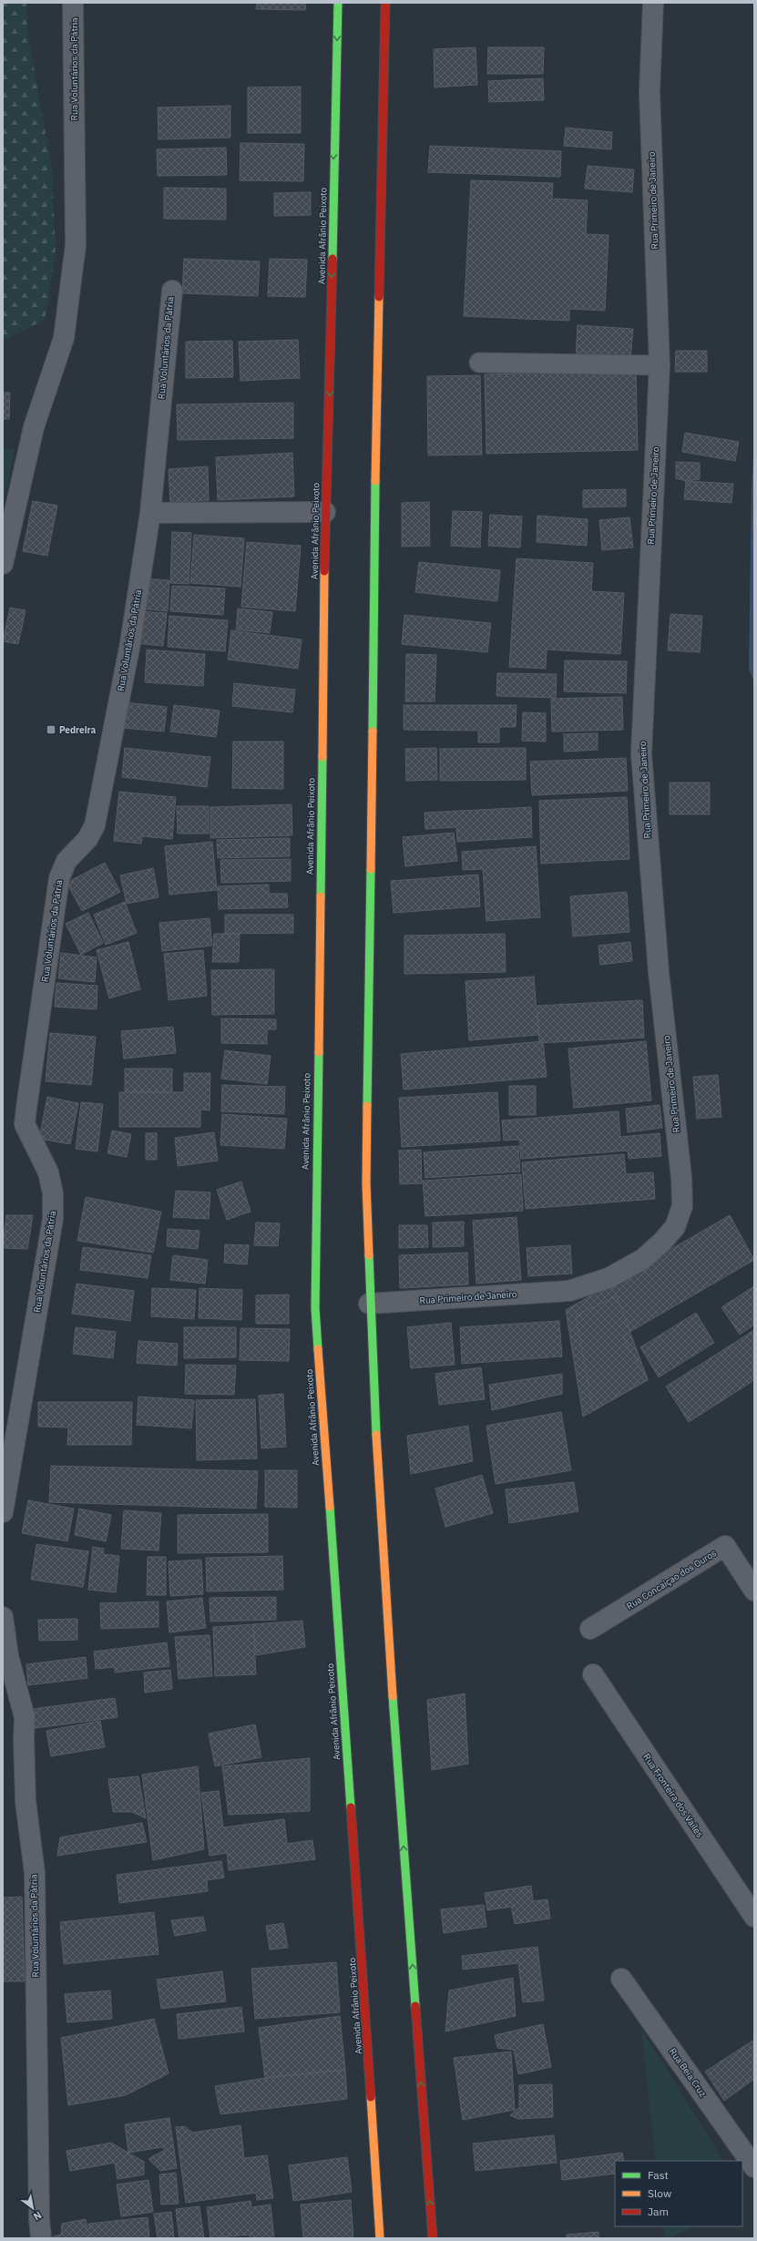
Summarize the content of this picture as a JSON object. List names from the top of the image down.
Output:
{
  "streets": {
    "main road": ["Avenida Afrânio Peixoto"],
    "street": [
      "Rua Voluntários da Pátria",
      "Rua Primeiro de Janeiro",
      "Rua Concaiçao dos Ouros",
      "Rua Fronteira dos Vailes",
      "Rua Beia Cruz"
    ]
  },
  "places": {
    "transit": ["Pedreira"]
  },
  "legend": ["Fast", "Slow", "Jam"],
  "north": "bottom right"
}
